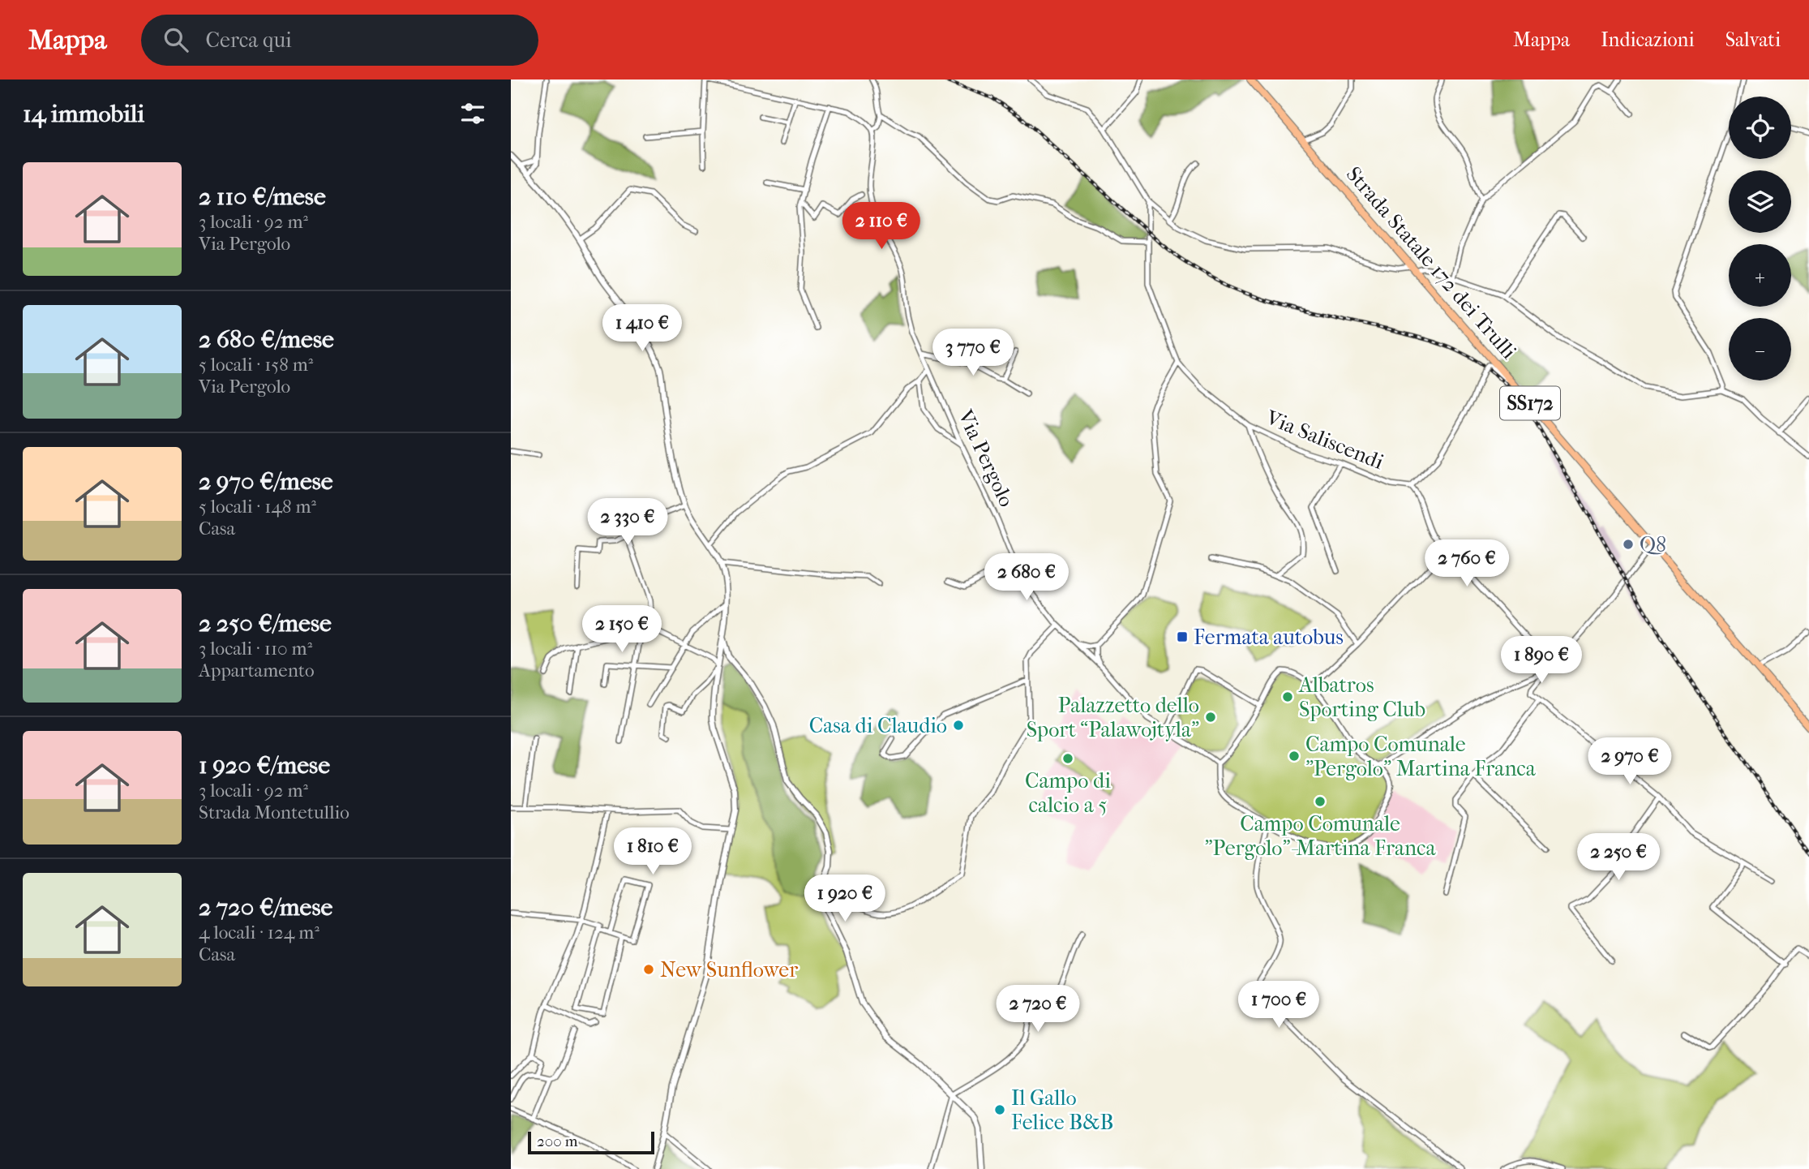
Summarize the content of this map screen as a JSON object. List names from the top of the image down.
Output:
{
  "streets": {
    "main road": ["Strada Statale 172 dei Trulli", "SS172"],
    "street": ["Via Saliscendi", "Via Pergolo"]
  },
  "places": {
    "other": [
      "Q8",
      "Albatros Sporting Club",
      "Palazzetto dello Sport “Palawojtyla”",
      "Casa di Claudio",
      "Campo Comunale \"Pergolo\" Martina Franca",
      "Campo di calcio a 5",
      "Campo Comunale \"Pergolo\"-Martina Franca",
      "New Sunflower",
      "Il Gallo Felice B&B"
    ],
    "transit": ["Fermata autobus"]
  },
  "scale_bar": "200 m",
  "page": {
    "header": "Mappa",
    "search": "Cerca qui",
    "nav": ["Mappa", "Indicazioni", "Salvati"],
    "heading": "14 immobili",
    "map_buttons": ["+", "−"],
    "list": [
      {
        "name": "2 110 €/mese",
        "note": "3 locali · 92 m² · Via Pergolo"
      },
      {
        "name": "2 680 €/mese",
        "note": "5 locali · 158 m² · Via Pergolo"
      },
      {
        "name": "2 970 €/mese",
        "note": "5 locali · 148 m² · Casa"
      },
      {
        "name": "2 250 €/mese",
        "note": "3 locali · 110 m² · Appartamento"
      },
      {
        "name": "1 920 €/mese",
        "note": "3 locali · 92 m² · Strada Montetullio"
      },
      {
        "name": "2 720 €/mese",
        "note": "4 locali · 124 m² · Casa"
      }
    ],
    "price": [
      "2 110 €",
      "1 410 €",
      "3 770 €",
      "2 330 €",
      "2 760 €",
      "2 680 €",
      "2 150 €",
      "1 890 €",
      "2 970 €",
      "1 810 €",
      "2 250 €",
      "1 920 €",
      "1 700 €",
      "2 720 €"
    ],
    "scale": "200 m"
  }
}
